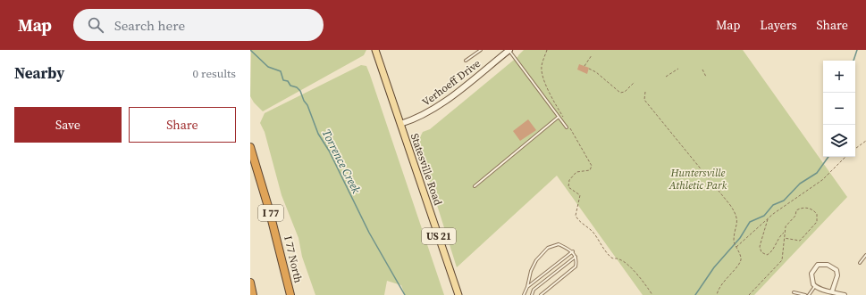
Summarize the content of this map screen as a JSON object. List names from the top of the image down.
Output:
{
  "streets": {
    "highway": ["I 77", "I 77 North"],
    "main road": ["Statesville Road", "US 21"],
    "street": ["Verhoeff Drive"]
  },
  "crossings": [
    ["Verhoeff Drive", "Statesville Road"]
  ],
  "water": ["Torrence Creek"],
  "parks": ["Huntersville Athletic Park"],
  "page": {
    "header": "Map",
    "search": "Search here",
    "nav": ["Map", "Layers", "Share"],
    "heading": ["Nearby", "0 results"],
    "map_buttons": ["+", "−"],
    "buttons": ["Save", "Share"]
  }
}
